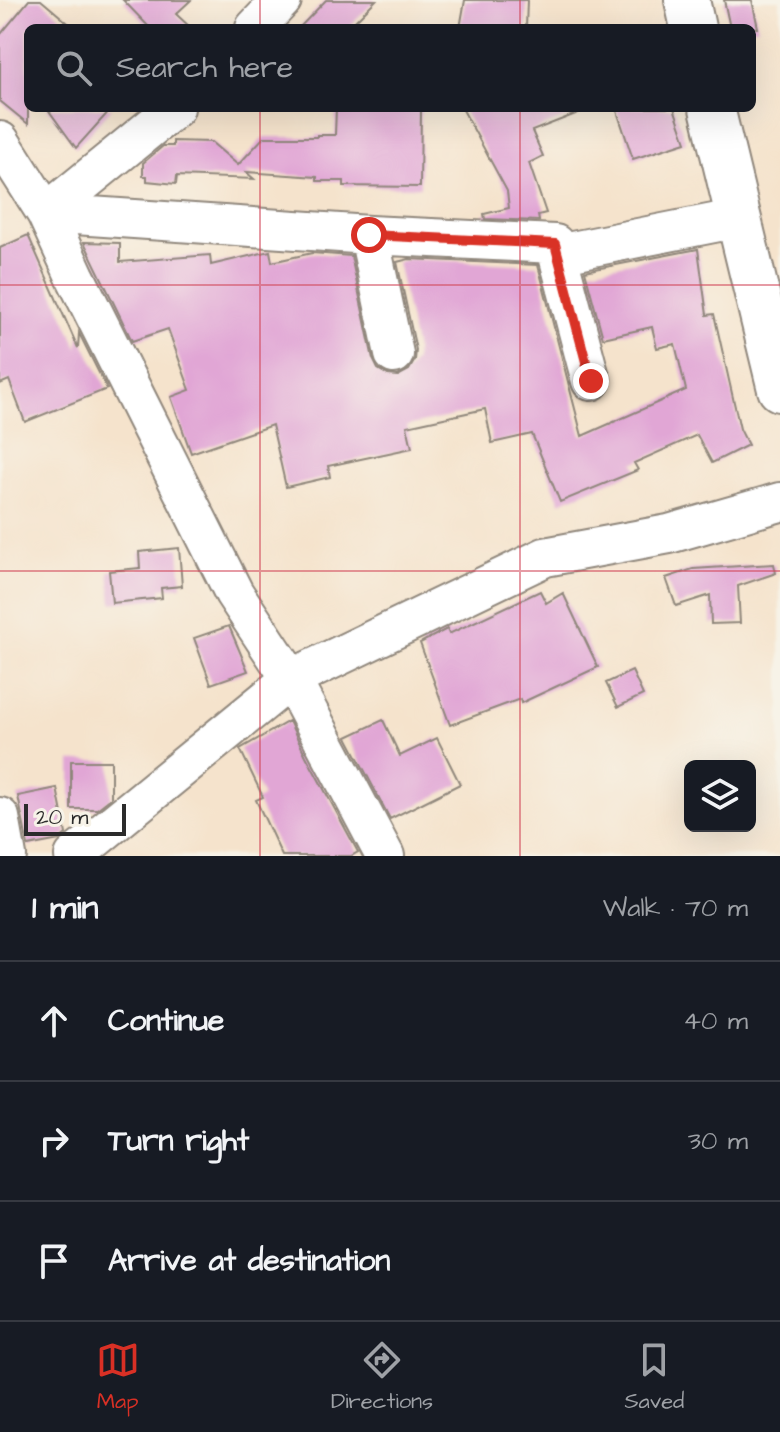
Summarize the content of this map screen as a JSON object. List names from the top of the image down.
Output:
{
  "scale_bar": "20 m",
  "page": {
    "search": "Search here",
    "scale": "20 m",
    "heading": ["1 min", "Walk · 70 m"],
    "list": [
      ["Continue", "40 m"],
      ["Turn right", "30 m"],
      "Arrive at destination"
    ],
    "nav": ["Map", "Directions", "Saved"]
  }
}
